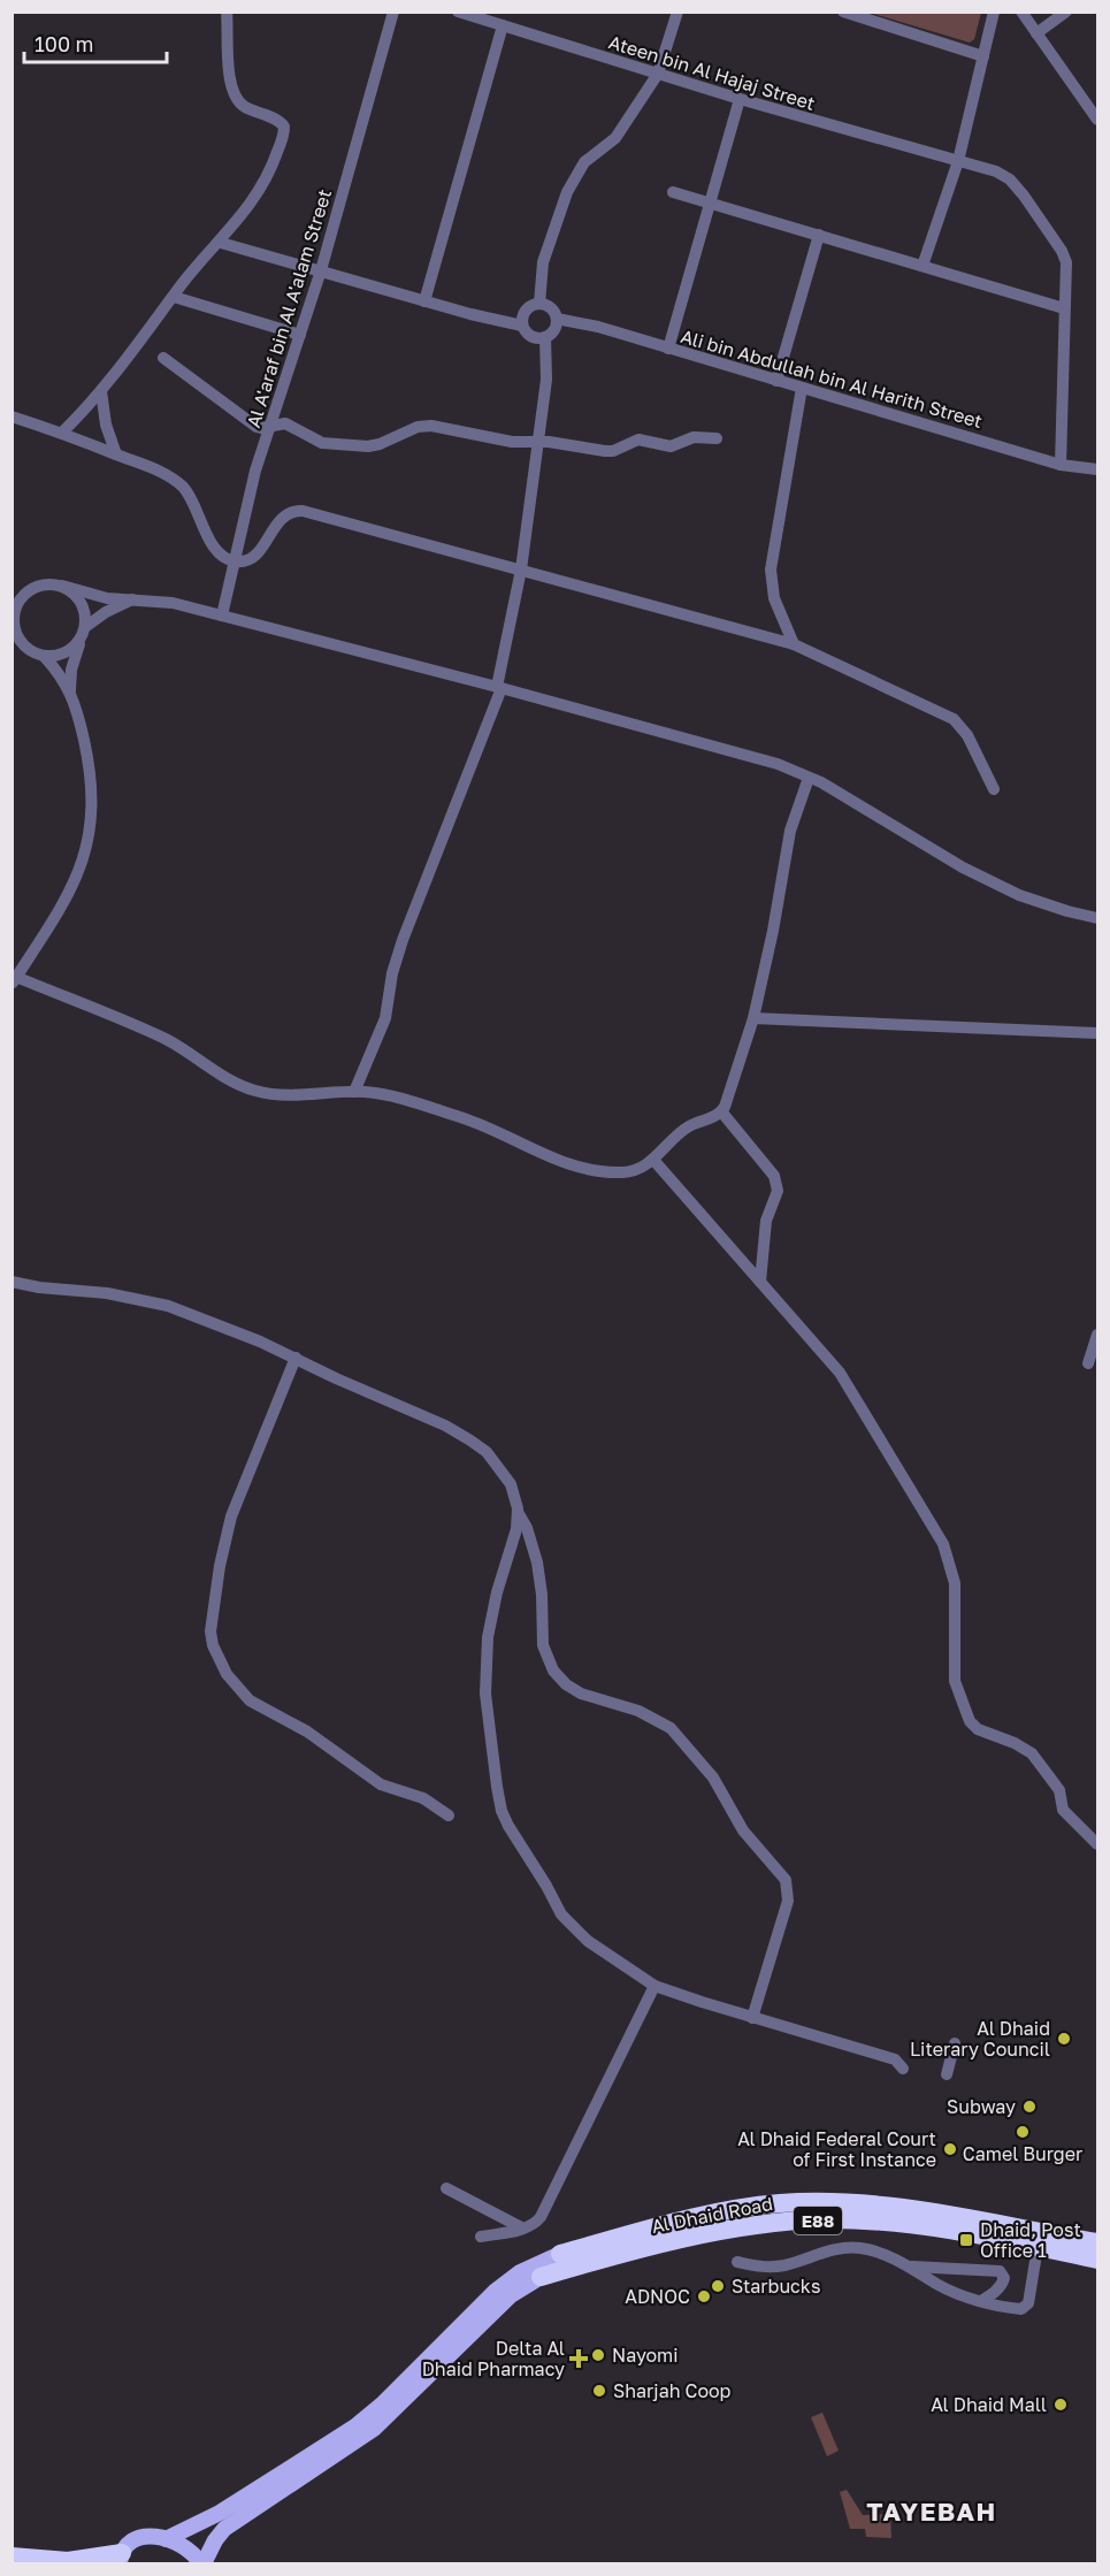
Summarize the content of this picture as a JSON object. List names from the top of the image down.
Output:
{
  "streets": {
    "highway": ["Al Dhaid Road", "E88"],
    "street": ["Ateen bin Al Hajaj Street", "Al A'araf bin Al A'alam Street", "Ali bin Abdullah bin Al Harith Street"]
  },
  "districts": ["TAYEBAH"],
  "places": {
    "other": [
      "Al Dhaid Literary Council",
      "Subway",
      "Camel Burger",
      "Al Dhaid Federal Court of First Instance",
      "Starbucks",
      "ADNOC",
      "Nayomi",
      "Sharjah Coop",
      "Al Dhaid Mall"
    ],
    "transit": ["Dhaid, Post Office 1"],
    "health": ["Delta Al Dhaid Pharmacy"]
  },
  "scale_bar": "100 m"
}
